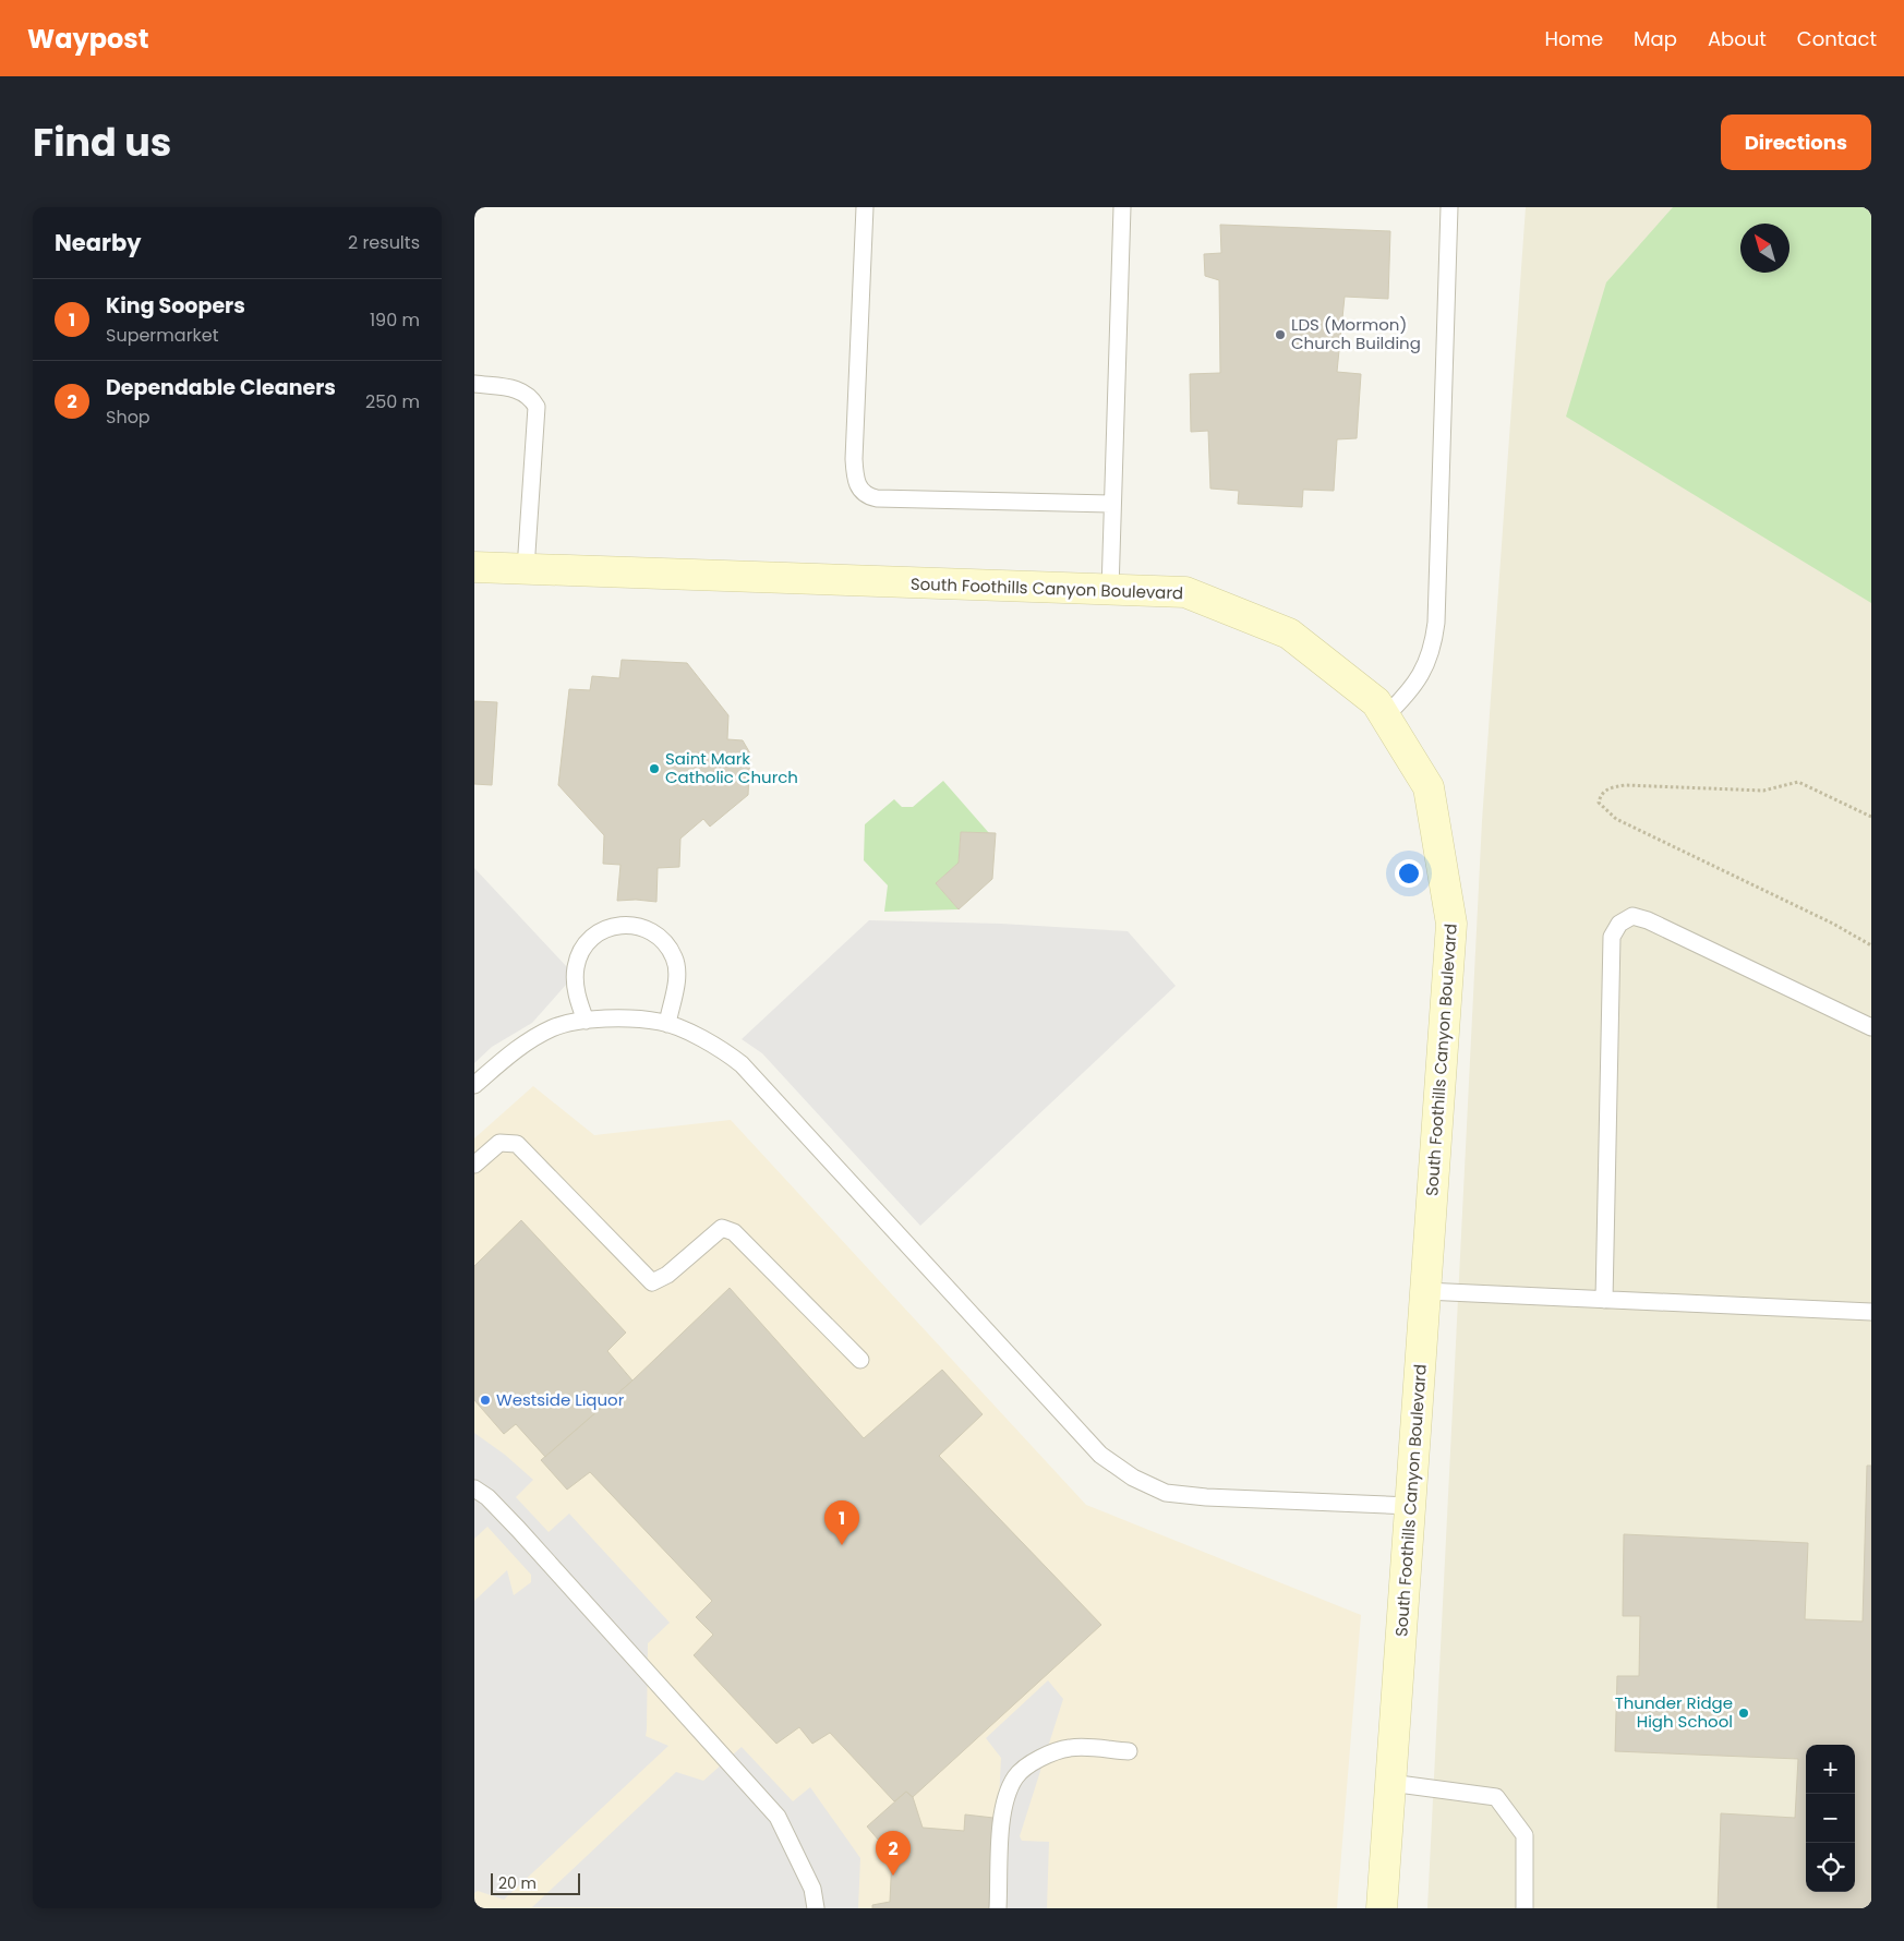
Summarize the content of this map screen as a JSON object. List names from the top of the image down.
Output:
{
  "streets": {
    "street": ["South Foothills Canyon Boulevard"]
  },
  "places": [
    "LDS (Mormon) Church Building",
    "Saint Mark Catholic Church",
    "Westside Liquor",
    "Thunder Ridge High School"
  ],
  "scale_bar": "20 m",
  "north": "top left",
  "page": {
    "header": "Waypost",
    "nav": [
      "Home",
      "Map",
      "About",
      "Contact"
    ],
    "title": "Find us",
    "buttons": "Directions",
    "heading": ["Nearby", "2 results"],
    "list": [
      {
        "mark": "1",
        "name": "King Soopers",
        "note": "Supermarket",
        "value": "190 m"
      },
      {
        "mark": "2",
        "name": "Dependable Cleaners",
        "note": "Shop",
        "value": "250 m"
      }
    ],
    "pins": ["1", "2"],
    "map_buttons": ["+", "−"],
    "scale": "20 m"
  }
}
